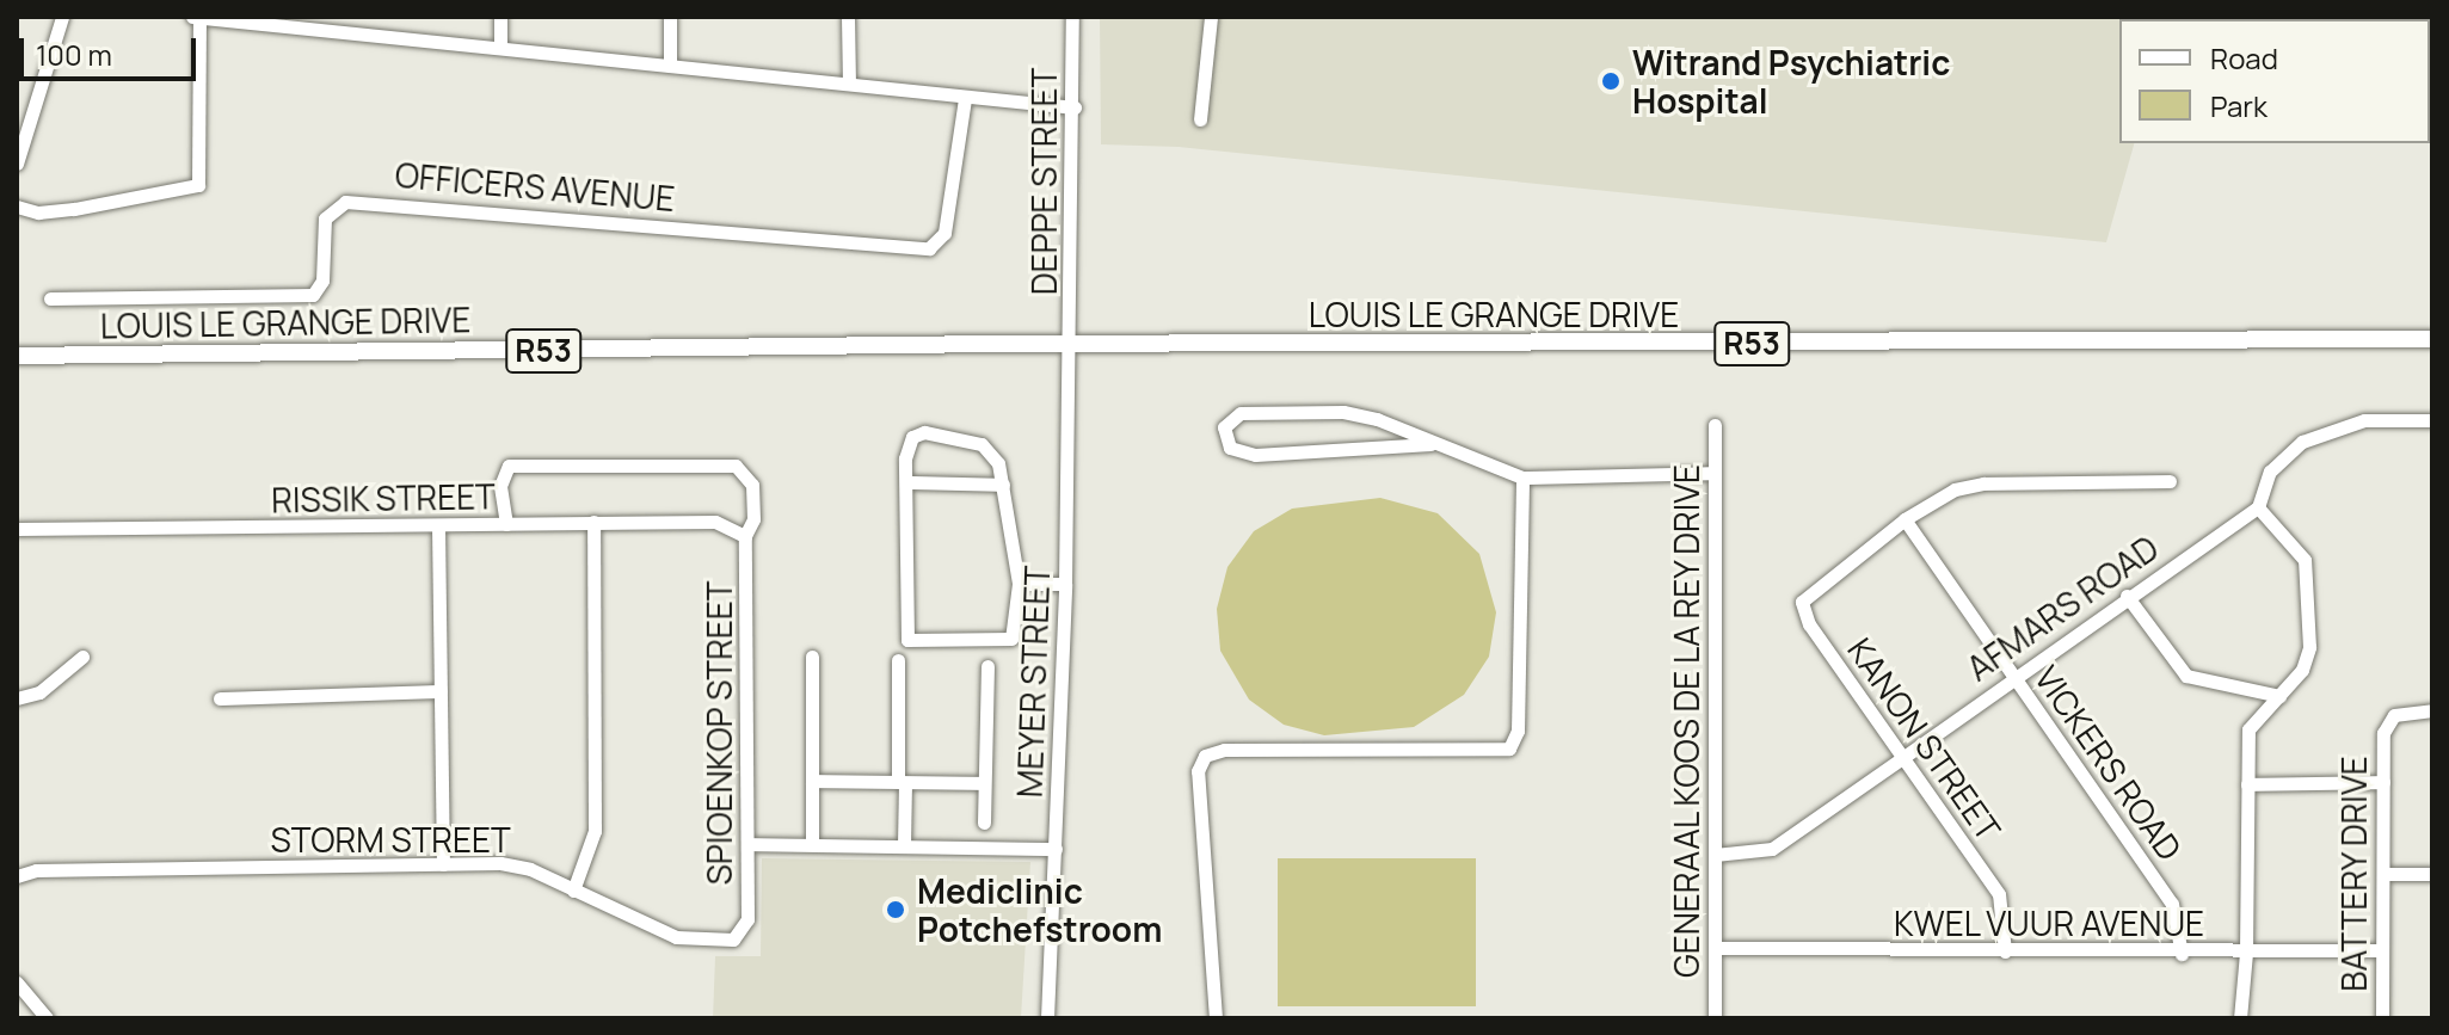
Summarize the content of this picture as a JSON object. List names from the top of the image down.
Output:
{
  "streets": {
    "main road": ["LOUIS LE GRANGE DRIVE", "R53"],
    "street": [
      "DEPPE STREET",
      "OFFICERS AVENUE",
      "RISSIK STREET",
      "AFMARS ROAD",
      "MEYER STREET",
      "GENERAAL KOOS DE LA REY DRIVE",
      "SPIOENKOP STREET",
      "KANON STREET",
      "VICKERS ROAD",
      "STORM STREET",
      "BATTERY DRIVE",
      "KWEL VUUR AVENUE"
    ]
  },
  "crossings": [
    ["DEPPE STREET", "LOUIS LE GRANGE DRIVE"],
    ["DEPPE STREET", "MEYER STREET"],
    ["LOUIS LE GRANGE DRIVE", "MEYER STREET"],
    ["RISSIK STREET", "SPIOENKOP STREET"],
    ["AFMARS ROAD", "GENERAAL KOOS DE LA REY DRIVE"],
    ["AFMARS ROAD", "KANON STREET"],
    ["AFMARS ROAD", "VICKERS ROAD"],
    ["GENERAAL KOOS DE LA REY DRIVE", "KWEL VUUR AVENUE"],
    ["SPIOENKOP STREET", "STORM STREET"],
    ["KANON STREET", "VICKERS ROAD"],
    ["KANON STREET", "KWEL VUUR AVENUE"],
    ["VICKERS ROAD", "KWEL VUUR AVENUE"],
    ["BATTERY DRIVE", "KWEL VUUR AVENUE"]
  ],
  "places": ["Witrand Psychiatric Hospital", "Mediclinic Potchefstroom"],
  "legend": ["Road", "Park"],
  "scale_bar": "100 m"
}
